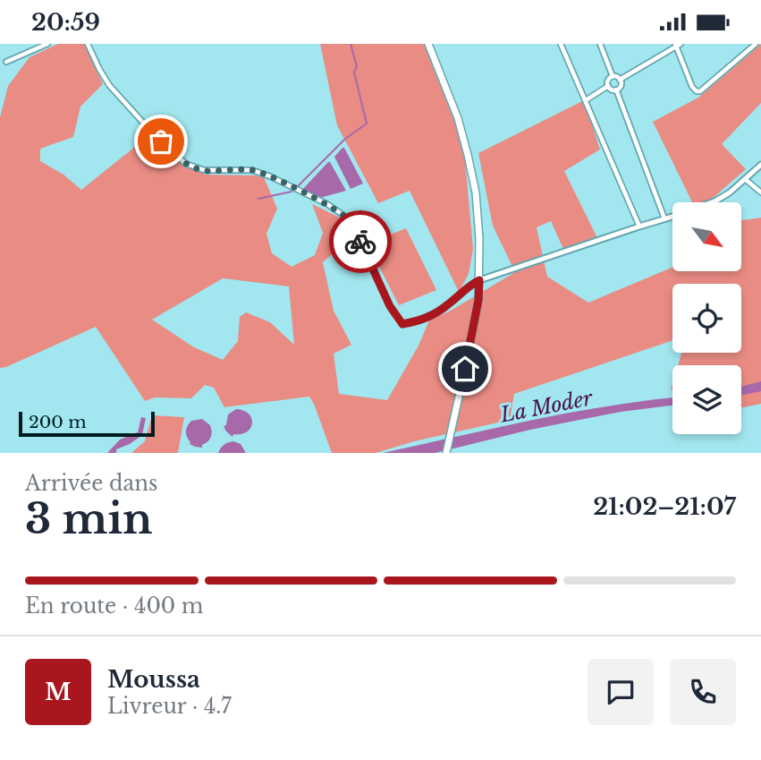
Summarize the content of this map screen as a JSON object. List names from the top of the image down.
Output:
{
  "water": ["La Moder"],
  "scale_bar": "200 m",
  "north": "bottom right",
  "page": {
    "status": "20:59",
    "scale": "200 m",
    "heading": ["3 min", "Arrivée dans", "21:02–21:07"],
    "panel": ["Moussa", "Livreur · 4.7"],
    "bar": "En route · 400 m",
    "round": "M"
  }
}
